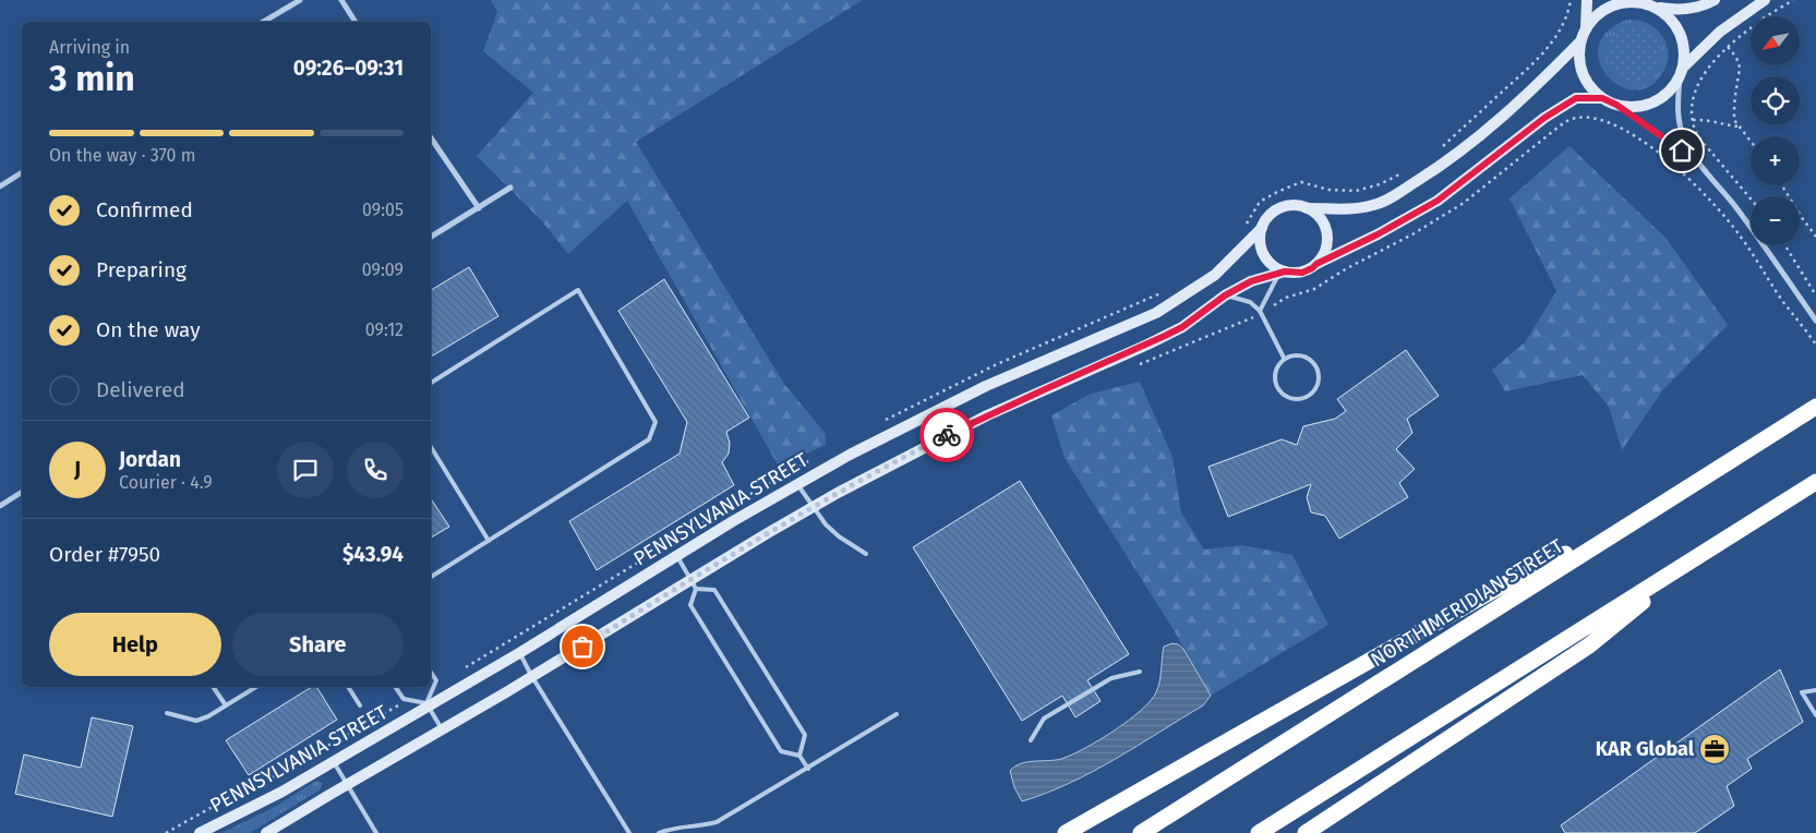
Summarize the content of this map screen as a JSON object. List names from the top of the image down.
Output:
{
  "streets": {
    "highway": ["NORTH MERIDIAN STREET"],
    "main road": ["PENNSYLVANIA STREET"]
  },
  "places": {
    "office": ["KAR Global"]
  },
  "north": "bottom left",
  "page": {
    "map_buttons": ["+", "−"],
    "heading": ["3 min", "Arriving in", "09:26–09:31"],
    "panel": [
      "Jordan",
      "Courier · 4.9",
      "Order #7950",
      "$43.94"
    ],
    "bar": "On the way · 370 m",
    "list": [
      ["Confirmed", "09:05"],
      ["Preparing", "09:09"],
      ["On the way", "09:12"],
      "Delivered"
    ],
    "round": "J",
    "buttons": ["Help", "Share"]
  }
}
